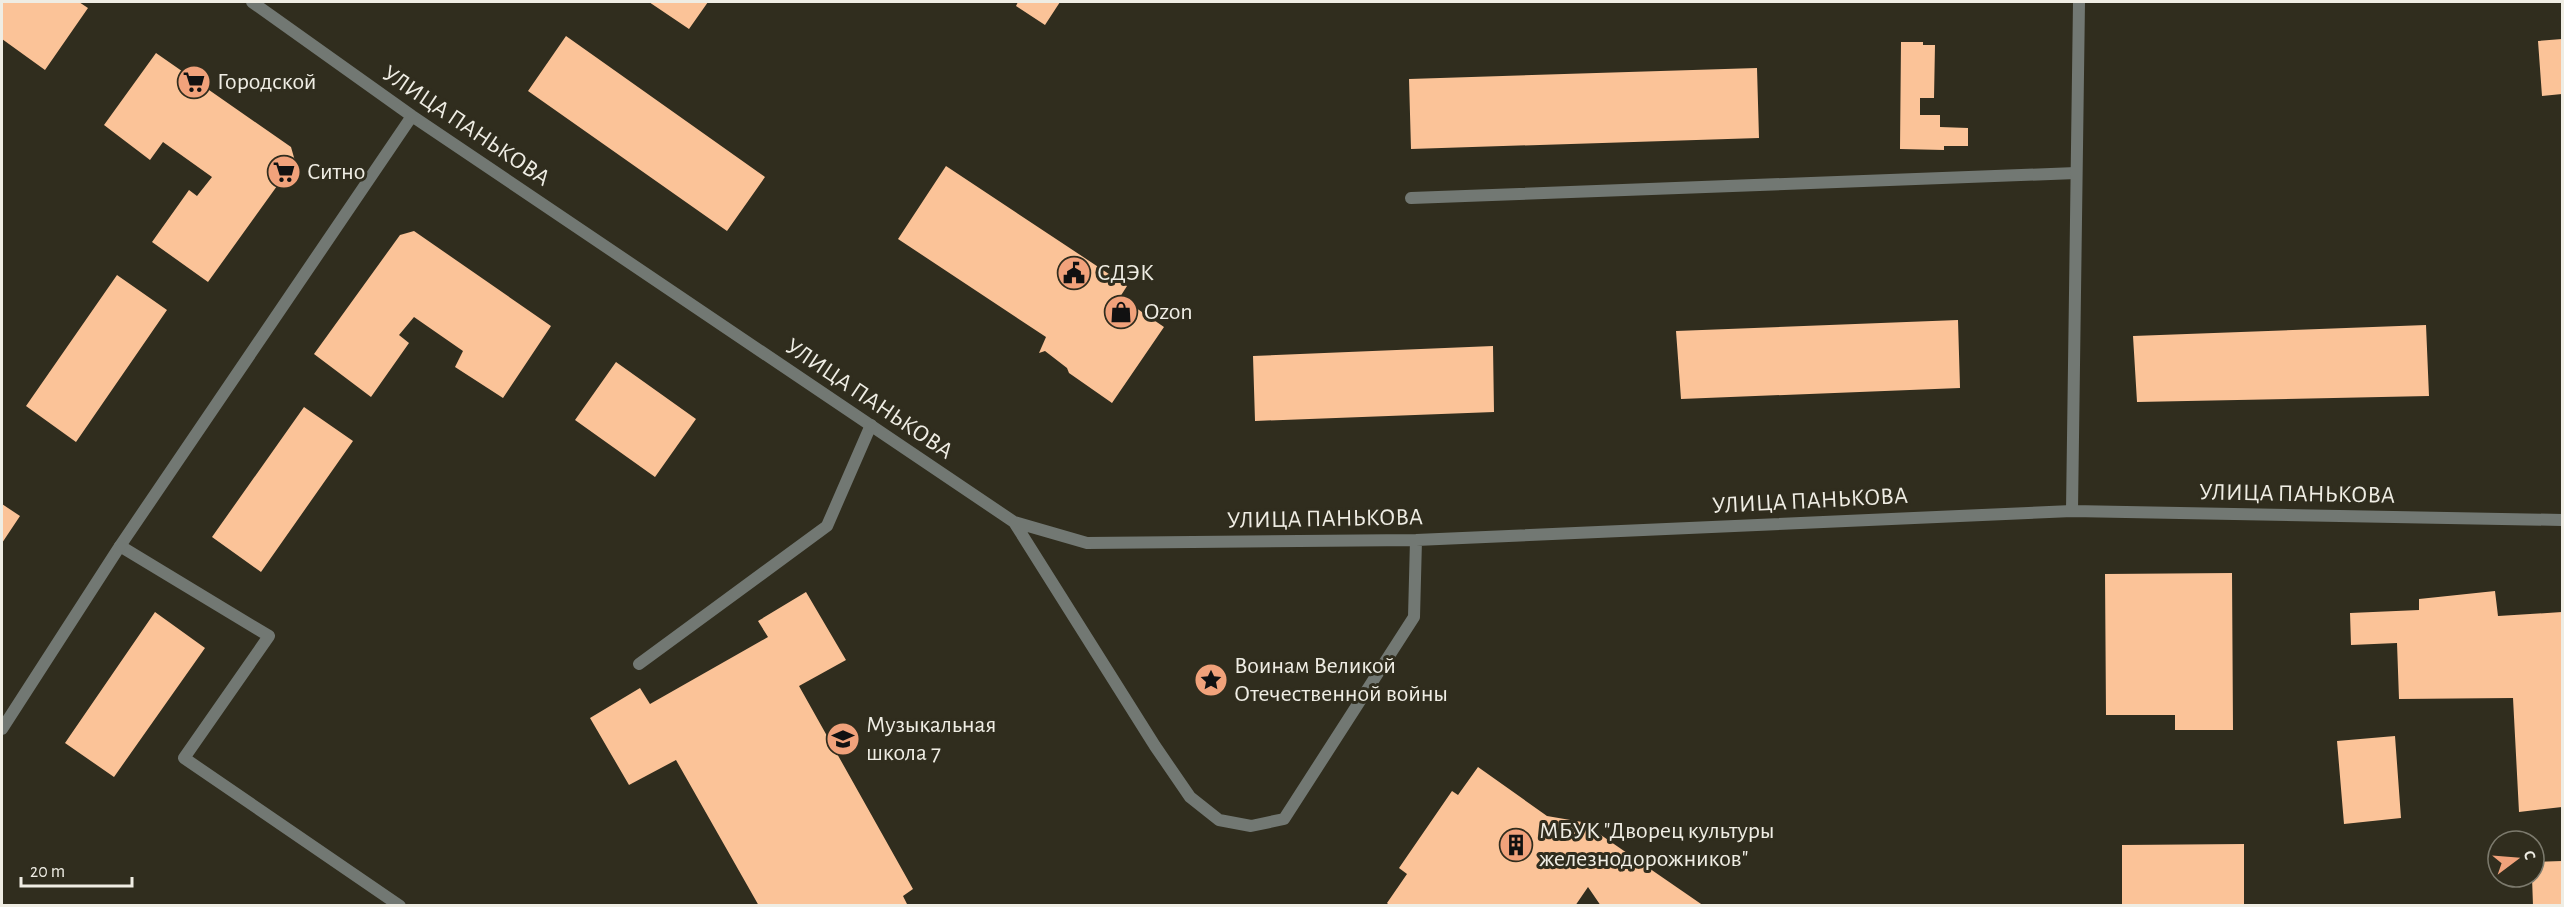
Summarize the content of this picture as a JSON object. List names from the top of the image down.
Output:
{
  "streets": {
    "street": ["УЛИЦА ПАНЬКОВА"]
  },
  "places": {
    "supermarket": ["Городской", "Ситно"],
    "public building": ["СДЭК"],
    "shop": ["Ozon"],
    "place": ["Воинам Великой Отечественной войны"],
    "school or university": ["Музыкальная школа 7"],
    "building": ["МБУК \"Дворец культуры железнодорожников\""]
  },
  "scale_bar": "20 m",
  "north": "right"
}
